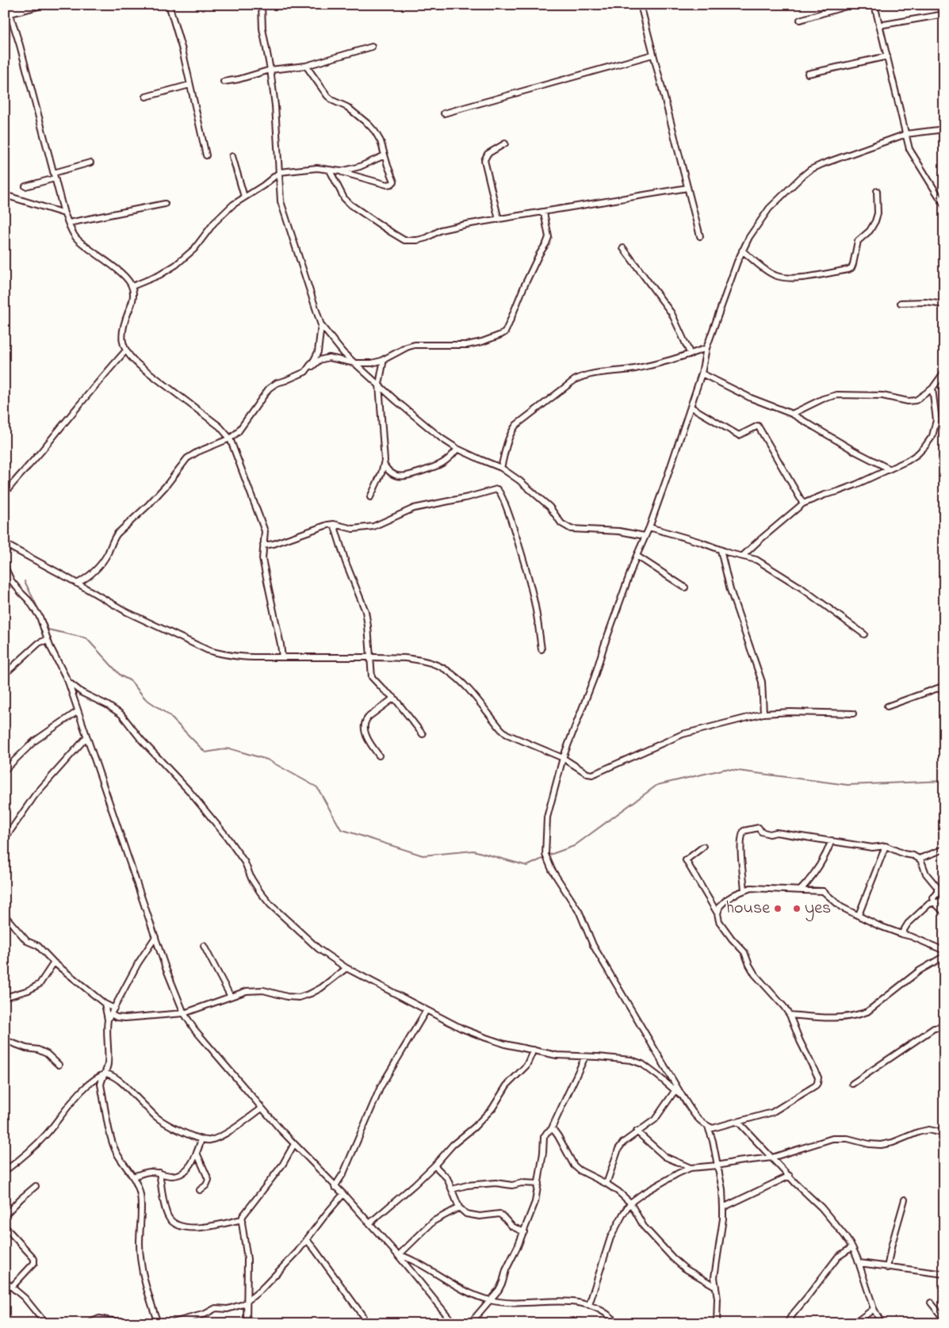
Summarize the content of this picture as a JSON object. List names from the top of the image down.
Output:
{
  "places": ["house", "yes"]
}
